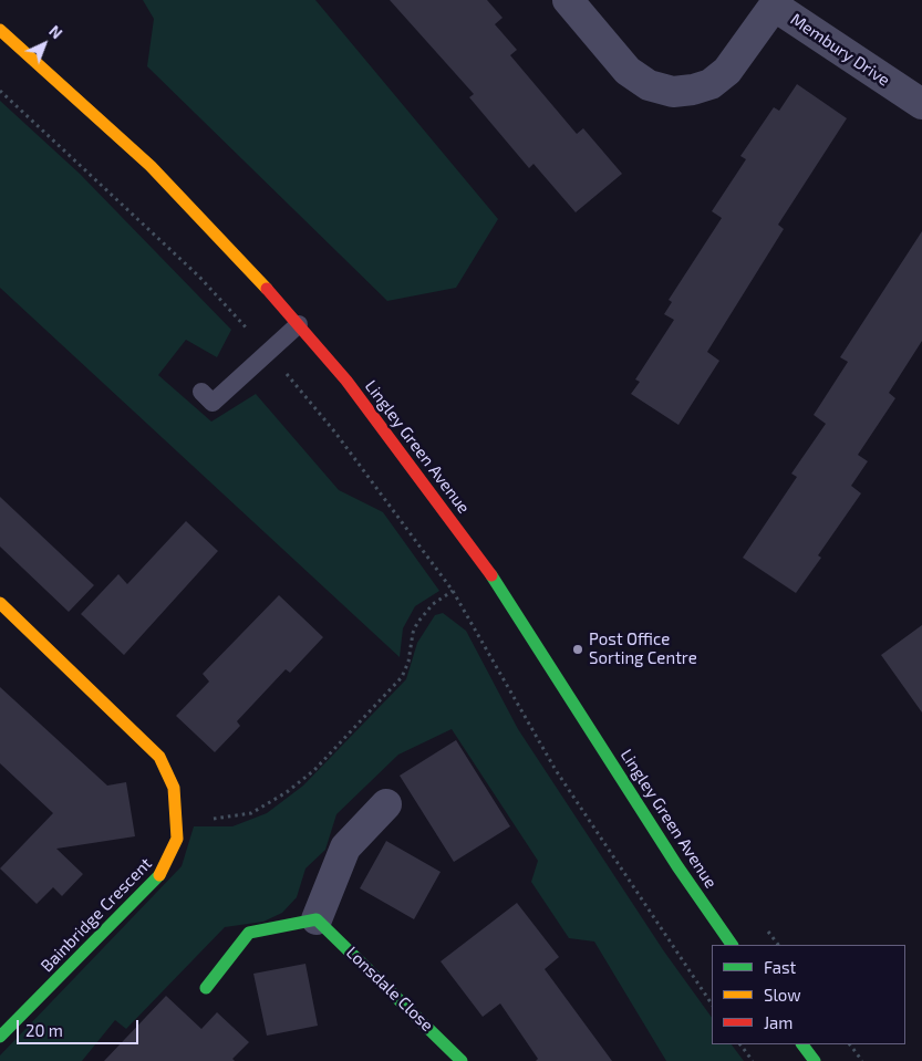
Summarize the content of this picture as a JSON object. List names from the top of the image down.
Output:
{
  "streets": {
    "street": [
      "Membury Drive",
      "Lingley Green Avenue",
      "Bainbridge Crescent",
      "Lonsdale Close"
    ]
  },
  "places": ["Post Office Sorting Centre"],
  "legend": ["Fast", "Slow", "Jam"],
  "scale_bar": "20 m",
  "north": "top right"
}
